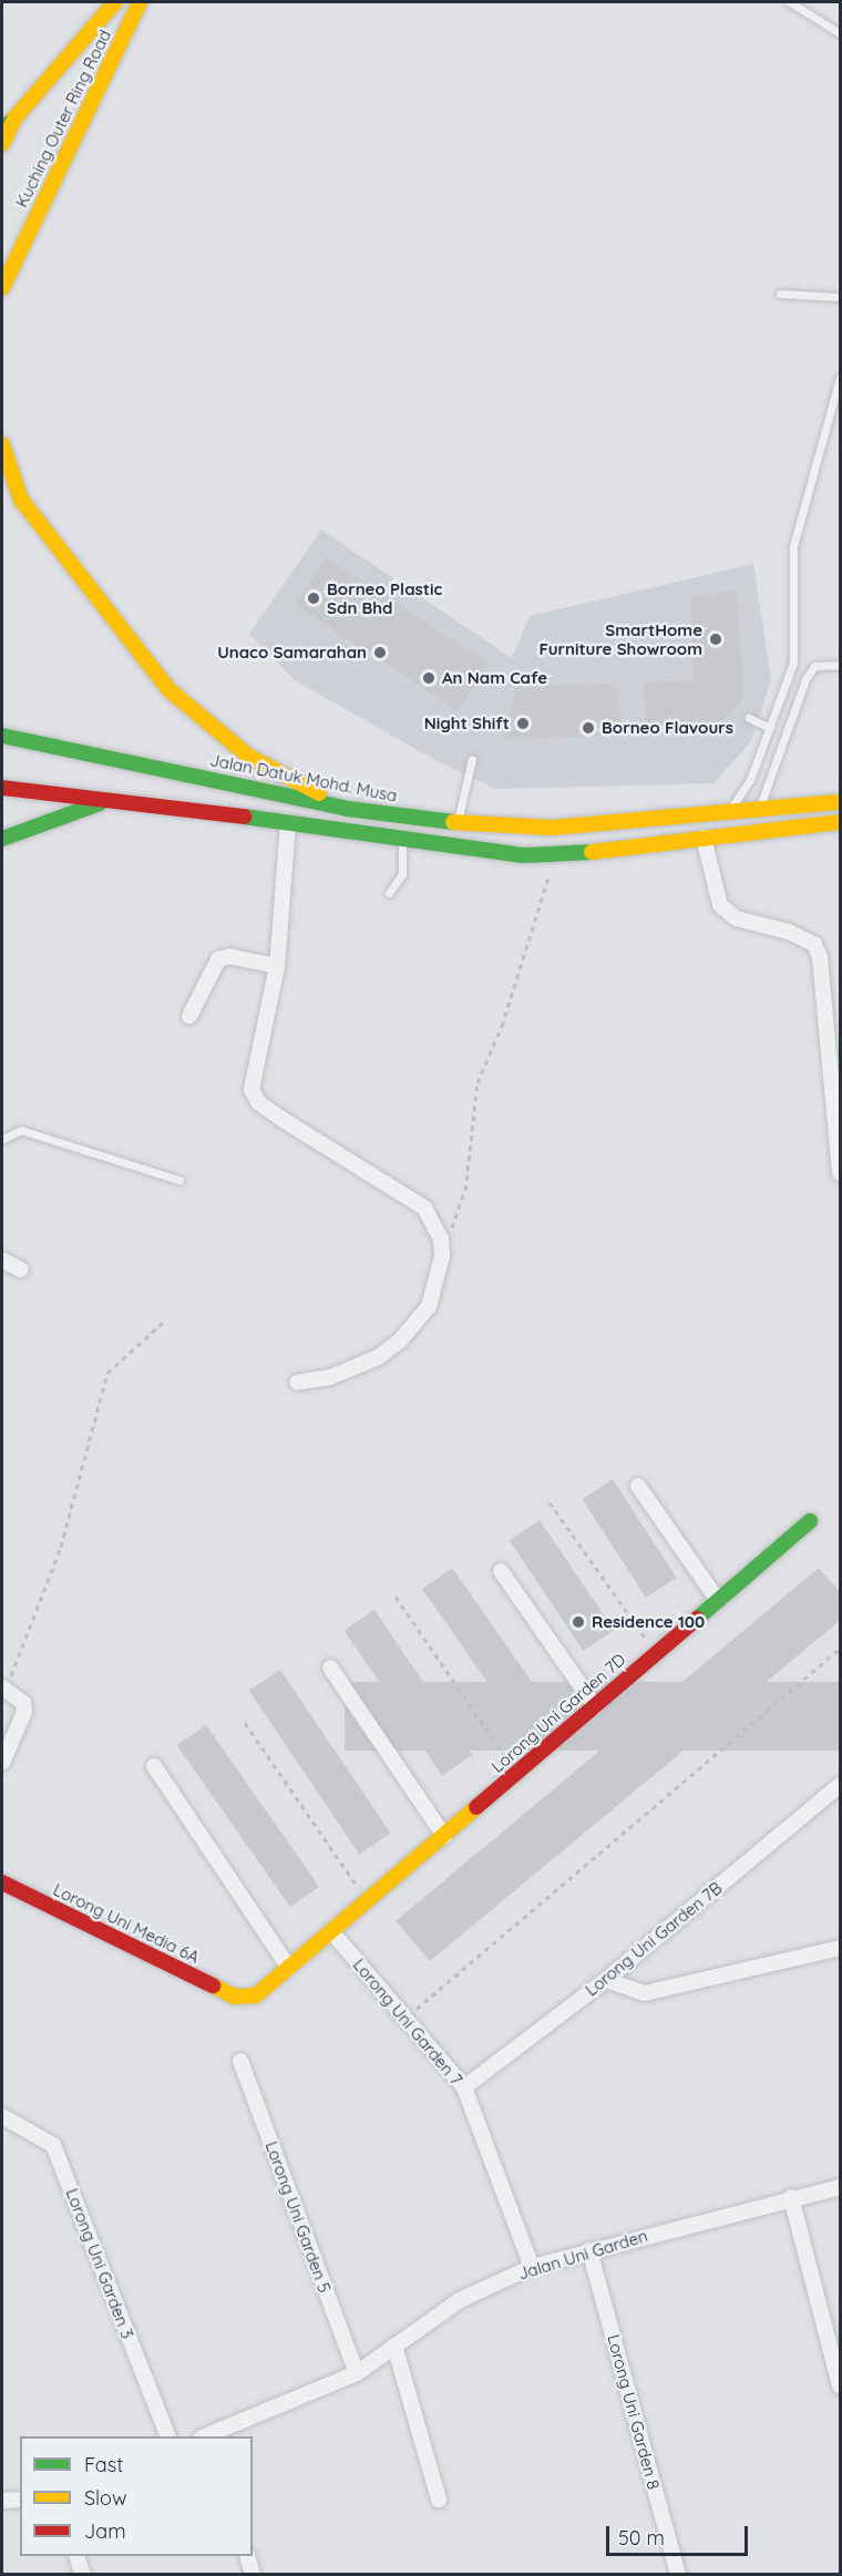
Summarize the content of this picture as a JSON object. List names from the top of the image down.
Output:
{
  "streets": {
    "main road": [
      "Kuching Outer Ring Road",
      "Jalan Datuk Mohd. Musa",
      "Lorong Uni Garden 7D",
      "Lorong Uni Media 6A"
    ],
    "street": [
      "Lorong Uni Garden 7B",
      "Lorong Uni Garden 7",
      "Lorong Uni Garden 5",
      "Jalan Uni Garden",
      "Lorong Uni Garden 3",
      "Lorong Uni Garden 8"
    ]
  },
  "crossings": [
    ["Lorong Uni Garden 7D", "Lorong Uni Media 6A"],
    ["Lorong Uni Garden 7D", "Lorong Uni Garden 7"],
    ["Lorong Uni Garden 7B", "Lorong Uni Garden 7"],
    ["Lorong Uni Garden 7", "Jalan Uni Garden"],
    ["Lorong Uni Garden 5", "Jalan Uni Garden"],
    ["Jalan Uni Garden", "Lorong Uni Garden 8"]
  ],
  "places": [
    "Borneo Plastic Sdn Bhd",
    "SmartHome Furniture Showroom",
    "Unaco Samarahan",
    "An Nam Cafe",
    "Night Shift",
    "Borneo Flavours",
    "Residence 100"
  ],
  "legend": ["Fast", "Slow", "Jam"],
  "scale_bar": "50 m"
}
